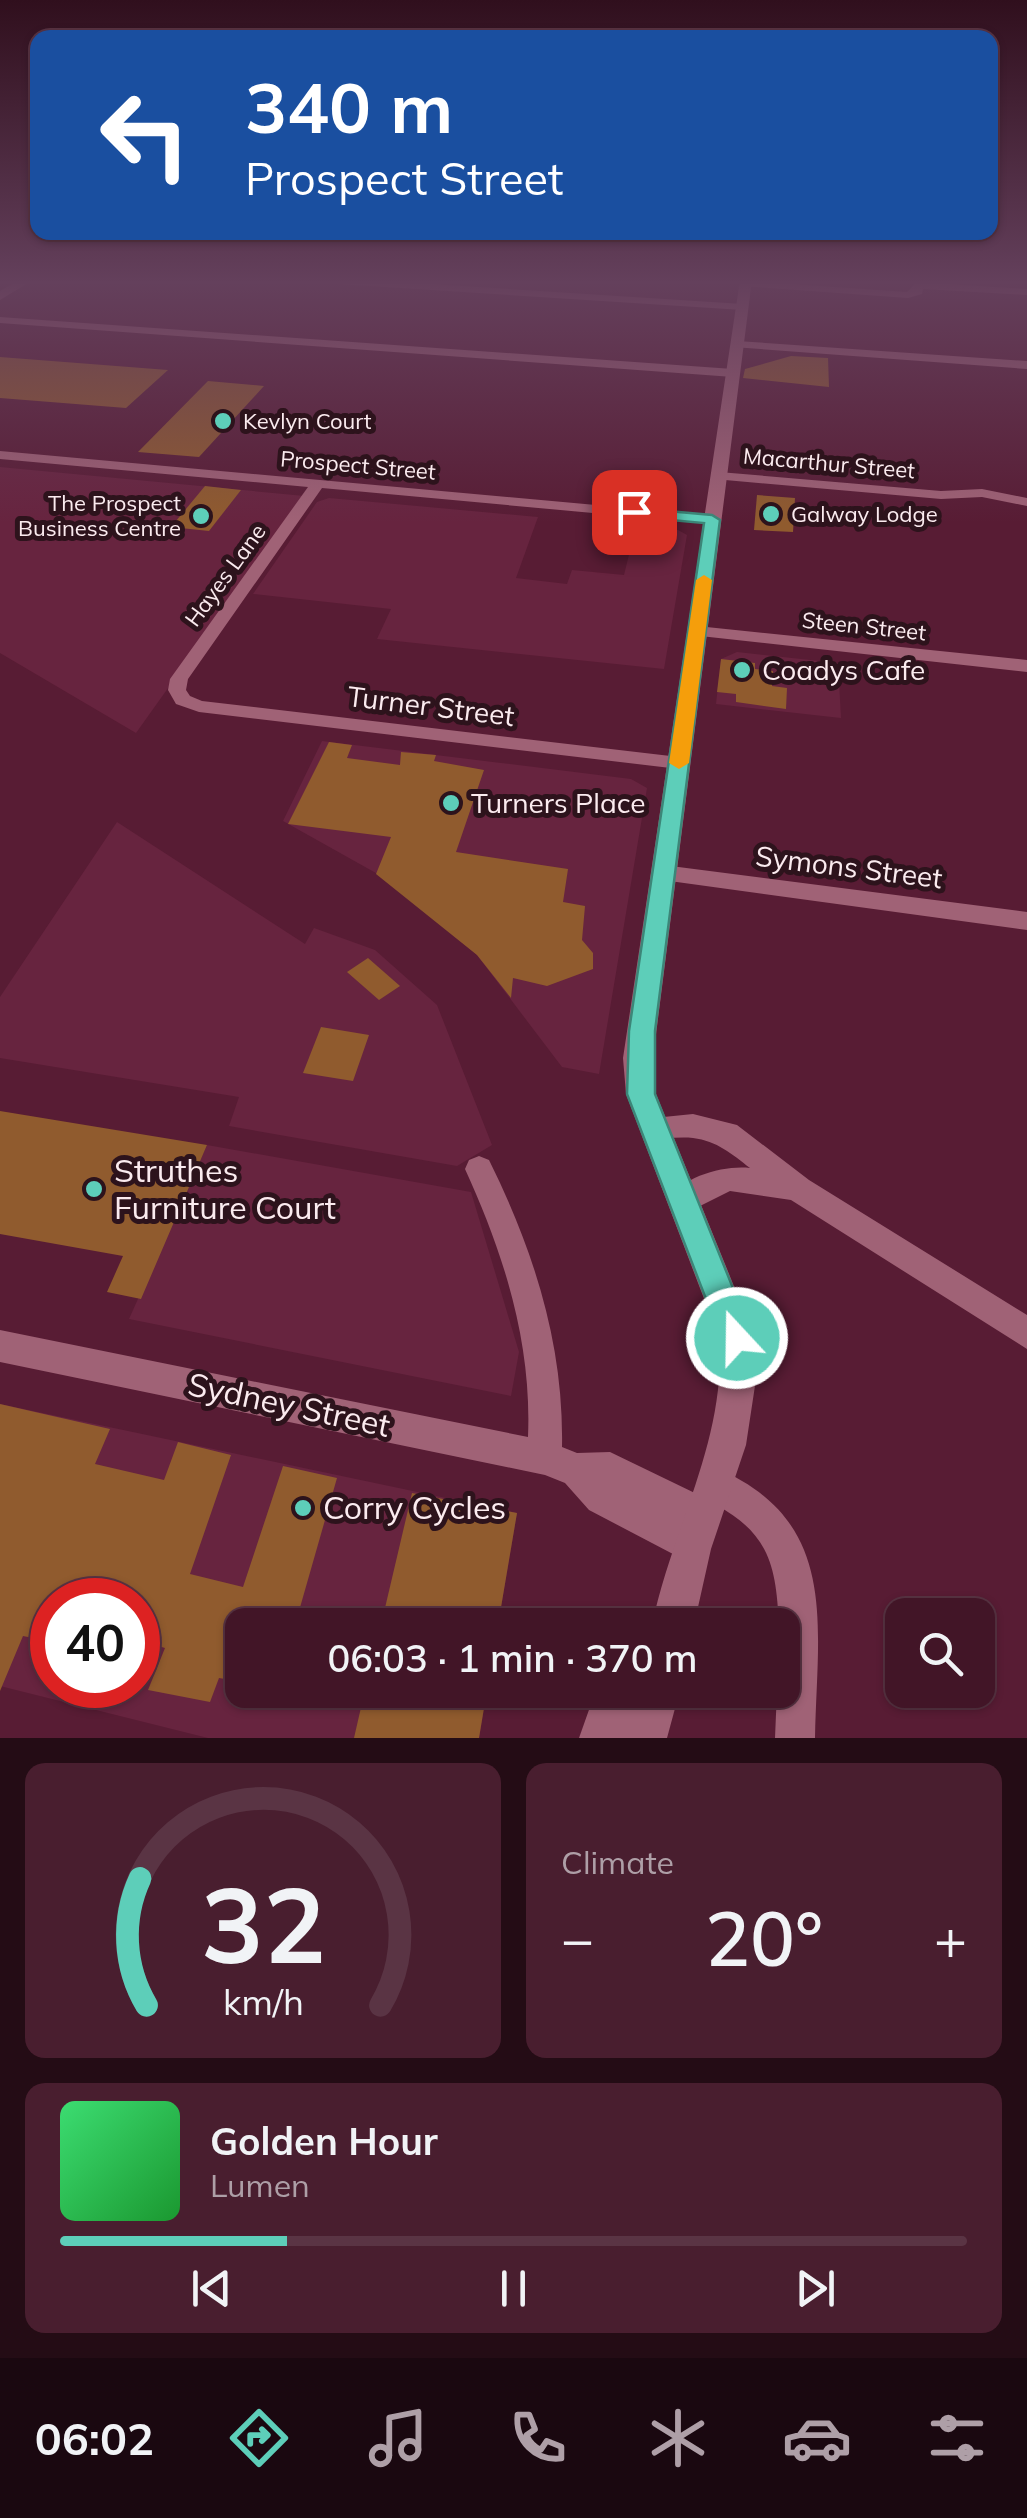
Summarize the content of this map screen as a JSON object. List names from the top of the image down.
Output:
{
  "streets": {
    "street": [
      "Macarthur Street",
      "Prospect Street",
      "Hayes Lane",
      "Steen Street",
      "Turner Street",
      "Symons Street",
      "Sydney Street"
    ]
  },
  "crossings": [
    ["Prospect Street", "Hayes Lane"],
    ["Hayes Lane", "Turner Street"]
  ],
  "places": [
    "Kevlyn Court",
    "Galway Lodge",
    "The Prospect Business Centre",
    "Coadys Cafe",
    "Turners Place",
    "Struthes Furniture Court",
    "Corry Cycles"
  ],
  "page": {
    "turn": ["340 m", "Prospect Street"],
    "limit": "40",
    "trip": "06:03 · 1 min · 370 m",
    "tile": "Climate",
    "heat": ["−", "20°", "+"],
    "song": ["Golden Hour", "Lumen"],
    "tabs": "06:02",
    "gauge": ["32", "km/h"]
  }
}
